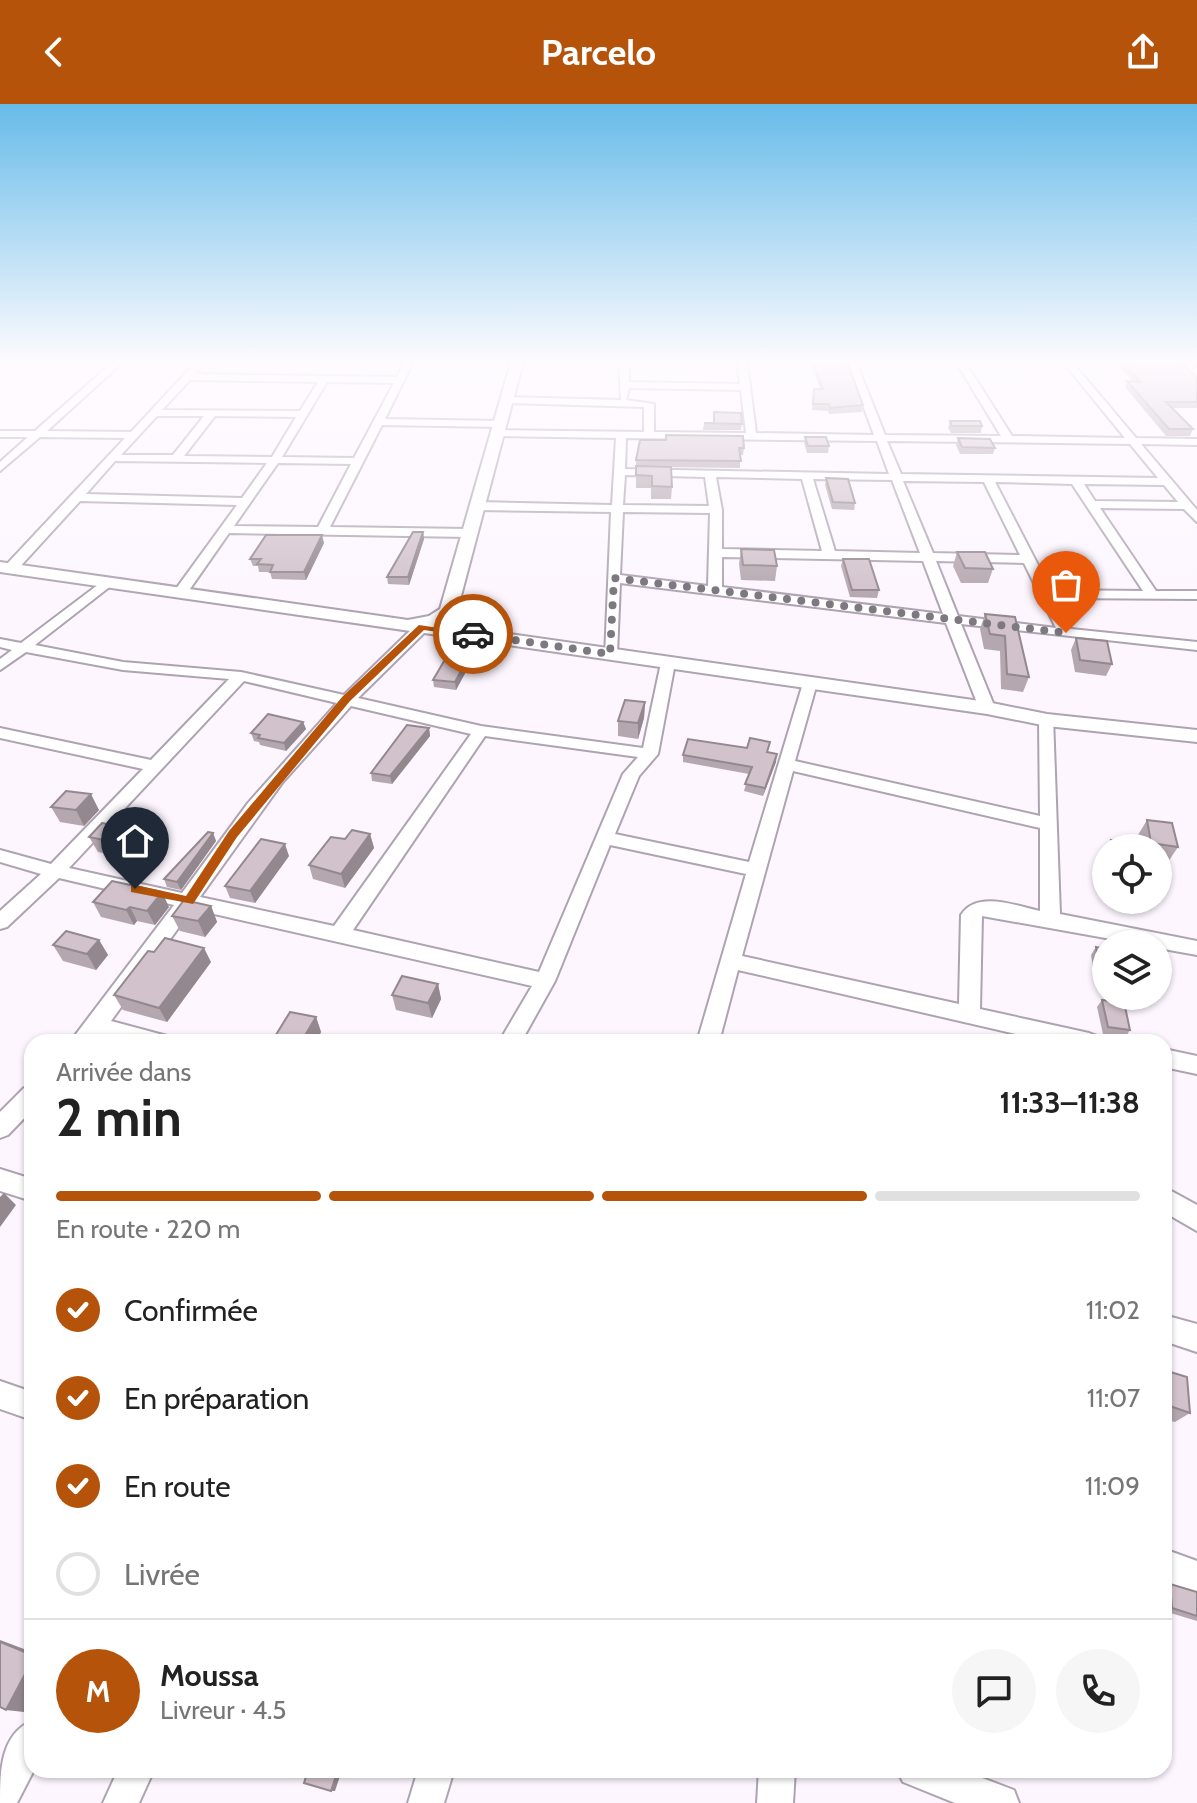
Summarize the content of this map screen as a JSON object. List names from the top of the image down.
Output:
{
  "page": {
    "header": "Parcelo",
    "heading": ["2 min", "Arrivée dans", "11:33–11:38"],
    "panel": ["Moussa", "Livreur · 4.5"],
    "bar": "En route · 220 m",
    "list": [
      ["Confirmée", "11:02"],
      ["En préparation", "11:07"],
      ["En route", "11:09"],
      "Livrée"
    ],
    "round": "M"
  }
}
